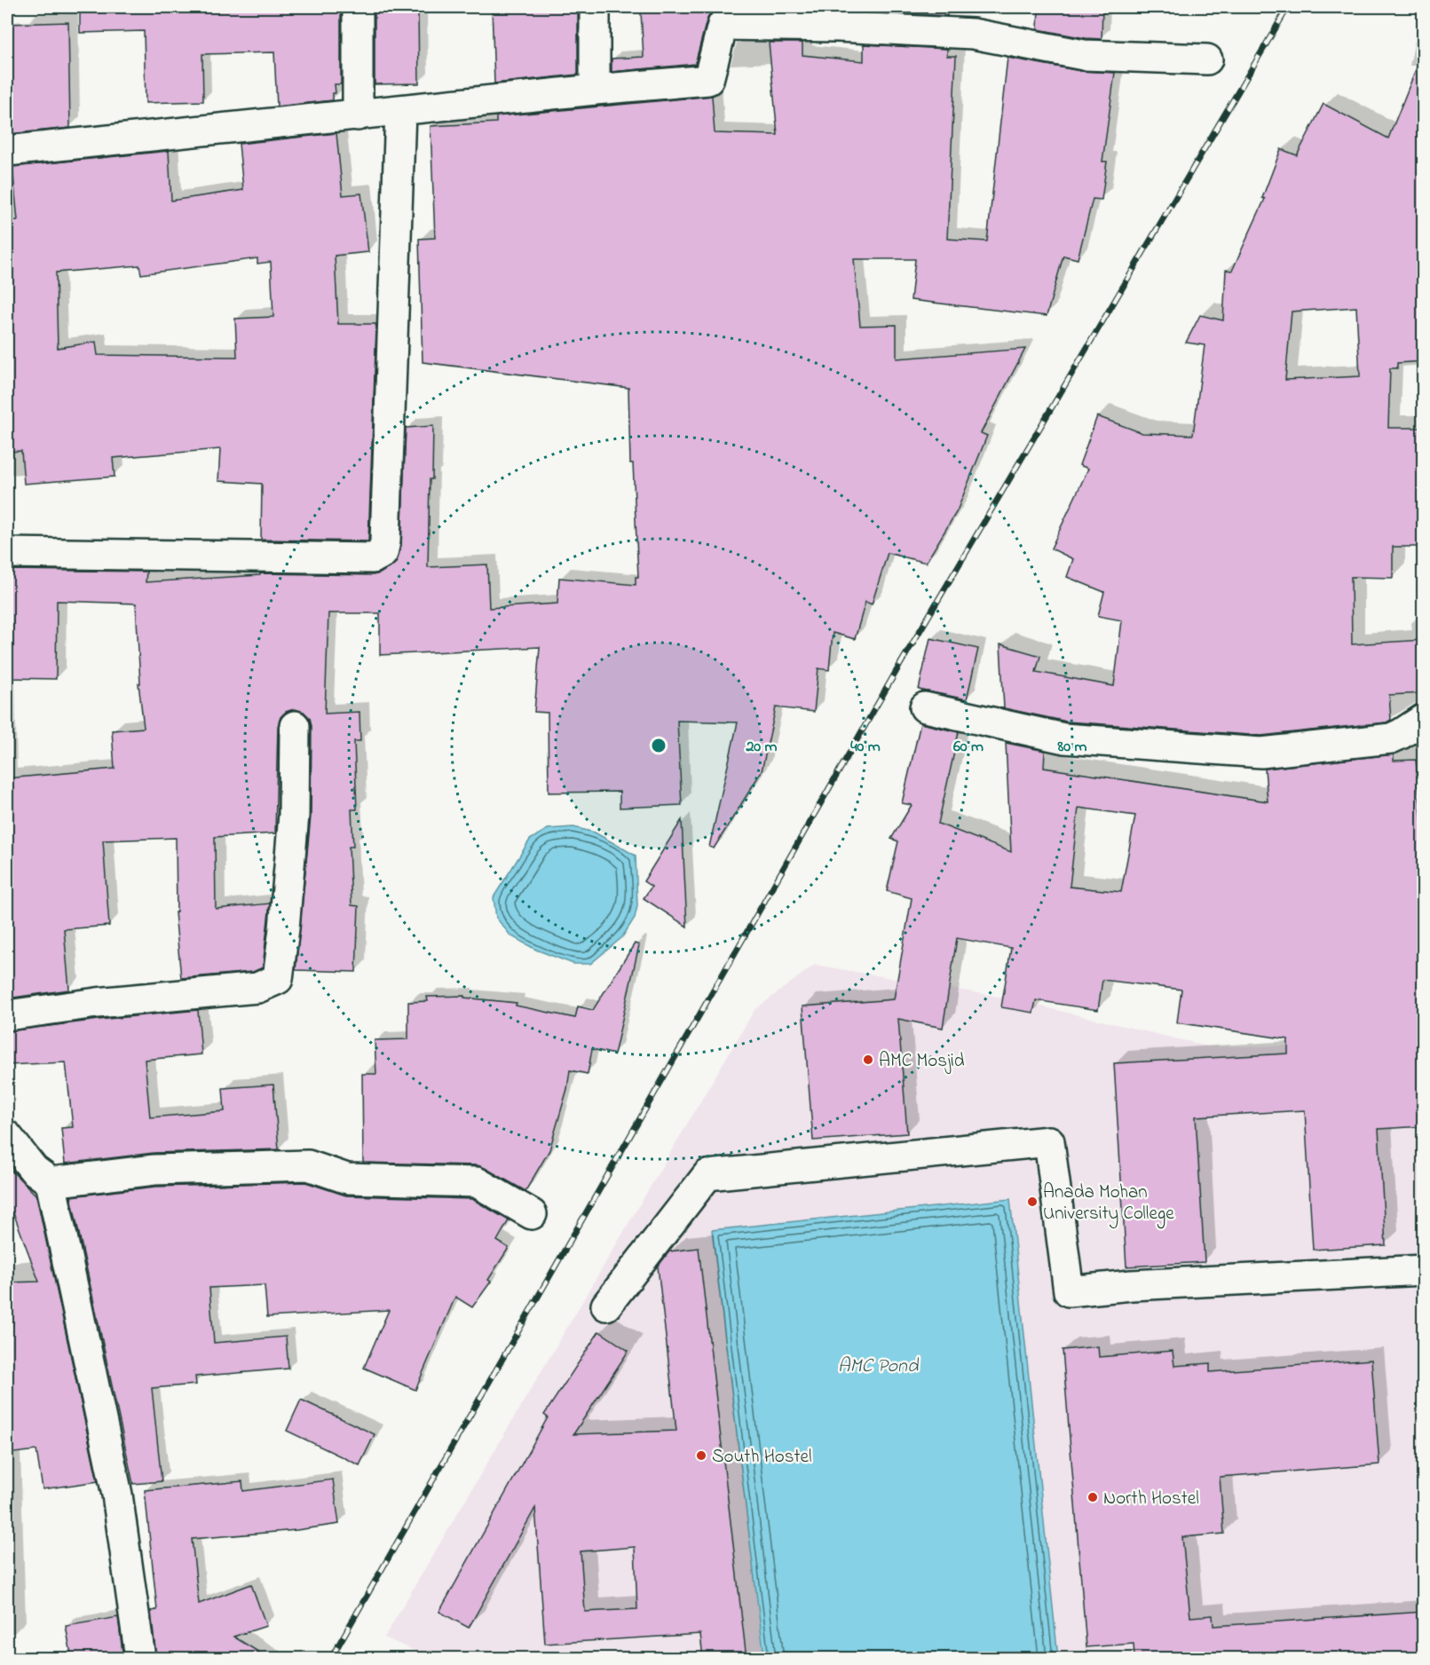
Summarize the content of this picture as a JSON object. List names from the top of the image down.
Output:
{
  "water": ["AMC Pond"],
  "places": [
    "AMC Mosjid",
    "Anada Mohan University College",
    "South Hostel",
    "North Hostel"
  ],
  "rings": [
    "20 m",
    "40 m",
    "60 m",
    "80 m"
  ]
}
